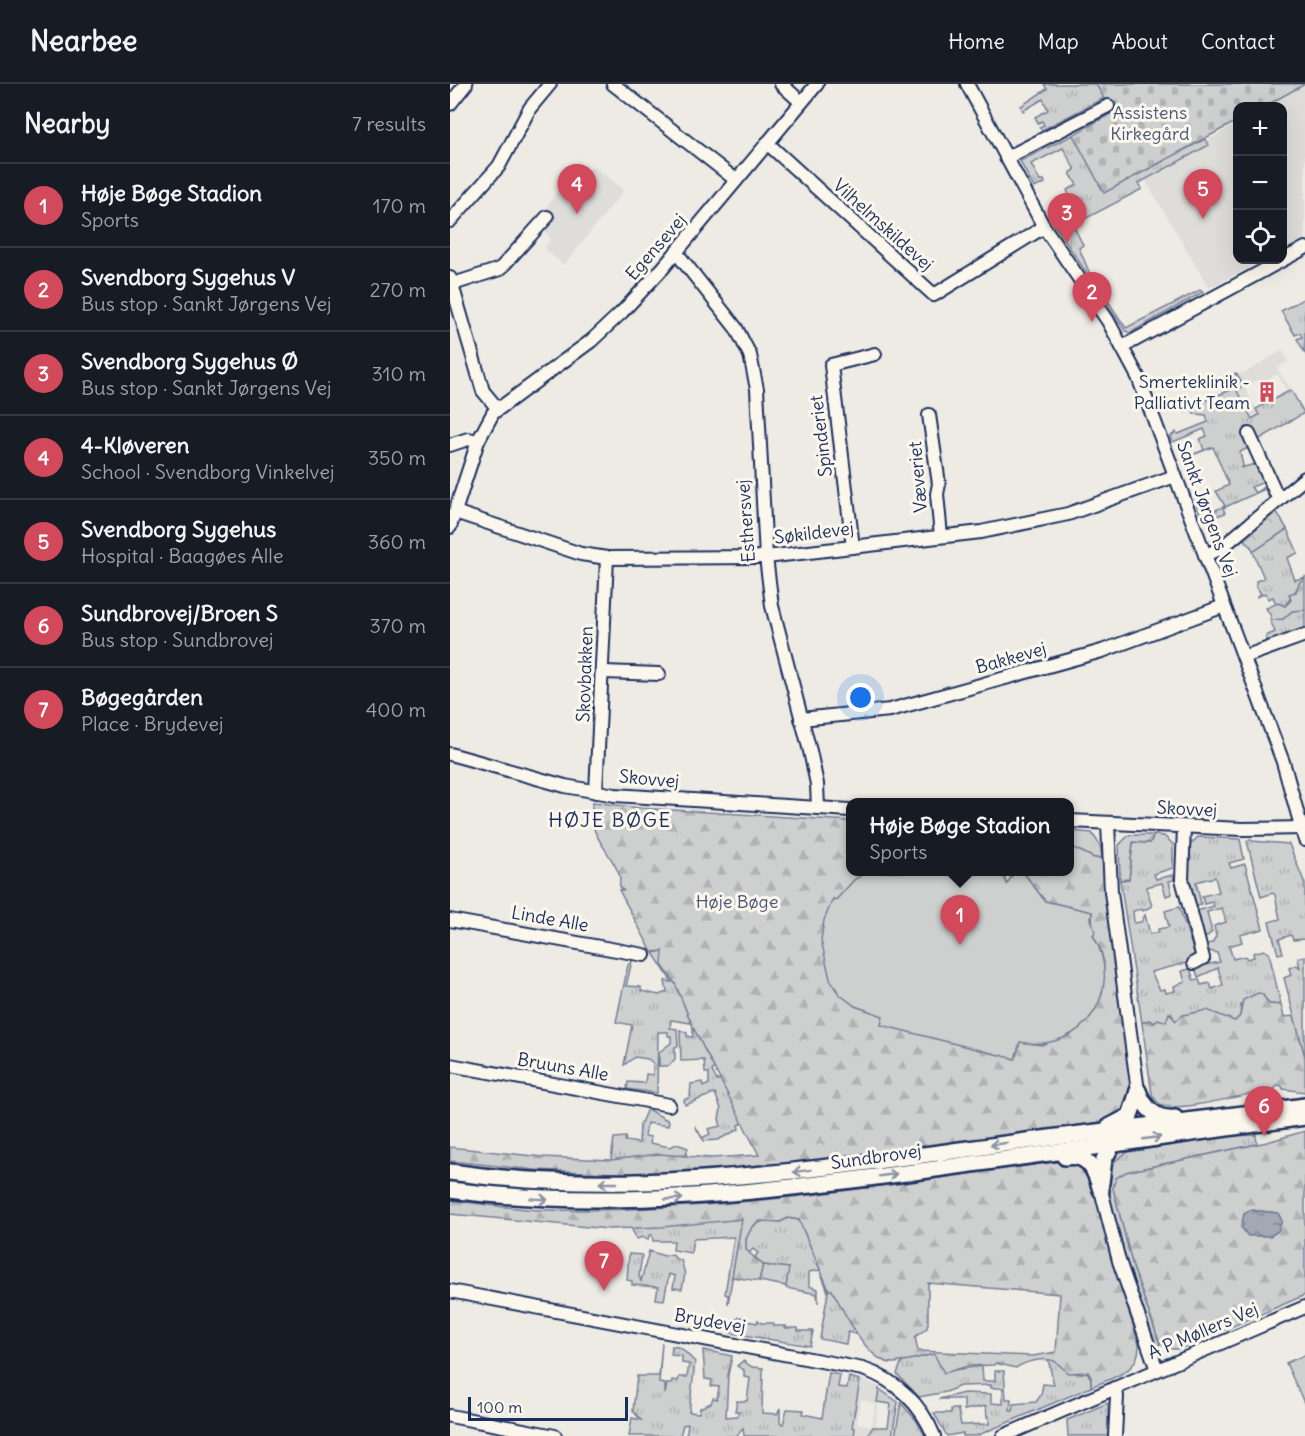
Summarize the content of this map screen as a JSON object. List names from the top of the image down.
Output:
{
  "streets": {
    "main road": ["Sundbrovej"],
    "street": [
      "Vilhelmskildevej",
      "Egensevej",
      "Spinderiet",
      "Væveriet",
      "Sankt Jørgens Vej",
      "Esthersvej",
      "Søkildevej",
      "Bakkevej",
      "Skovbakken",
      "Skovvej",
      "Linde Alle",
      "Bruuns Alle",
      "Brydevej",
      "A P Møllers Vej"
    ]
  },
  "crossings": [
    ["Vilhelmskildevej", "Egensevej"],
    ["Vilhelmskildevej", "Sankt Jørgens Vej"],
    ["Egensevej", "Esthersvej"],
    ["Spinderiet", "Søkildevej"],
    ["Væveriet", "Søkildevej"],
    ["Sankt Jørgens Vej", "Søkildevej"],
    ["Sankt Jørgens Vej", "Bakkevej"],
    ["Sankt Jørgens Vej", "Skovvej"],
    ["Esthersvej", "Søkildevej"],
    ["Esthersvej", "Bakkevej"],
    ["Esthersvej", "Skovvej"],
    ["Søkildevej", "Skovbakken"],
    ["Skovbakken", "Skovvej"]
  ],
  "districts": ["HØJE BØGE"],
  "parks": ["Assistens Kirkegård", "Høje Bøge"],
  "places": {
    "building": ["Smerteklinik - Palliativt Team"]
  },
  "scale_bar": "100 m",
  "page": {
    "header": "Nearbee",
    "nav": [
      "Home",
      "Map",
      "About",
      "Contact"
    ],
    "heading": ["Nearby", "7 results"],
    "map_buttons": ["+", "−"],
    "list": [
      {
        "mark": "1",
        "name": "Høje Bøge Stadion",
        "note": "Sports",
        "value": "170 m"
      },
      {
        "mark": "2",
        "name": "Svendborg Sygehus V",
        "note": "Bus stop · Sankt Jørgens Vej",
        "value": "270 m"
      },
      {
        "mark": "3",
        "name": "Svendborg Sygehus Ø",
        "note": "Bus stop · Sankt Jørgens Vej",
        "value": "310 m"
      },
      {
        "mark": "4",
        "name": "4-Kløveren",
        "note": "School · Svendborg Vinkelvej",
        "value": "350 m"
      },
      {
        "mark": "5",
        "name": "Svendborg Sygehus",
        "note": "Hospital · Baagøes Alle",
        "value": "360 m"
      },
      {
        "mark": "6",
        "name": "Sundbrovej/Broen S",
        "note": "Bus stop · Sundbrovej",
        "value": "370 m"
      },
      {
        "mark": "7",
        "name": "Bøgegården",
        "note": "Place · Brydevej",
        "value": "400 m"
      }
    ],
    "pins": [
      "4",
      "5",
      "3",
      "2",
      "1",
      "6",
      "7"
    ],
    "popup": ["Høje Bøge Stadion", "Sports"],
    "scale": "100 m"
  }
}
